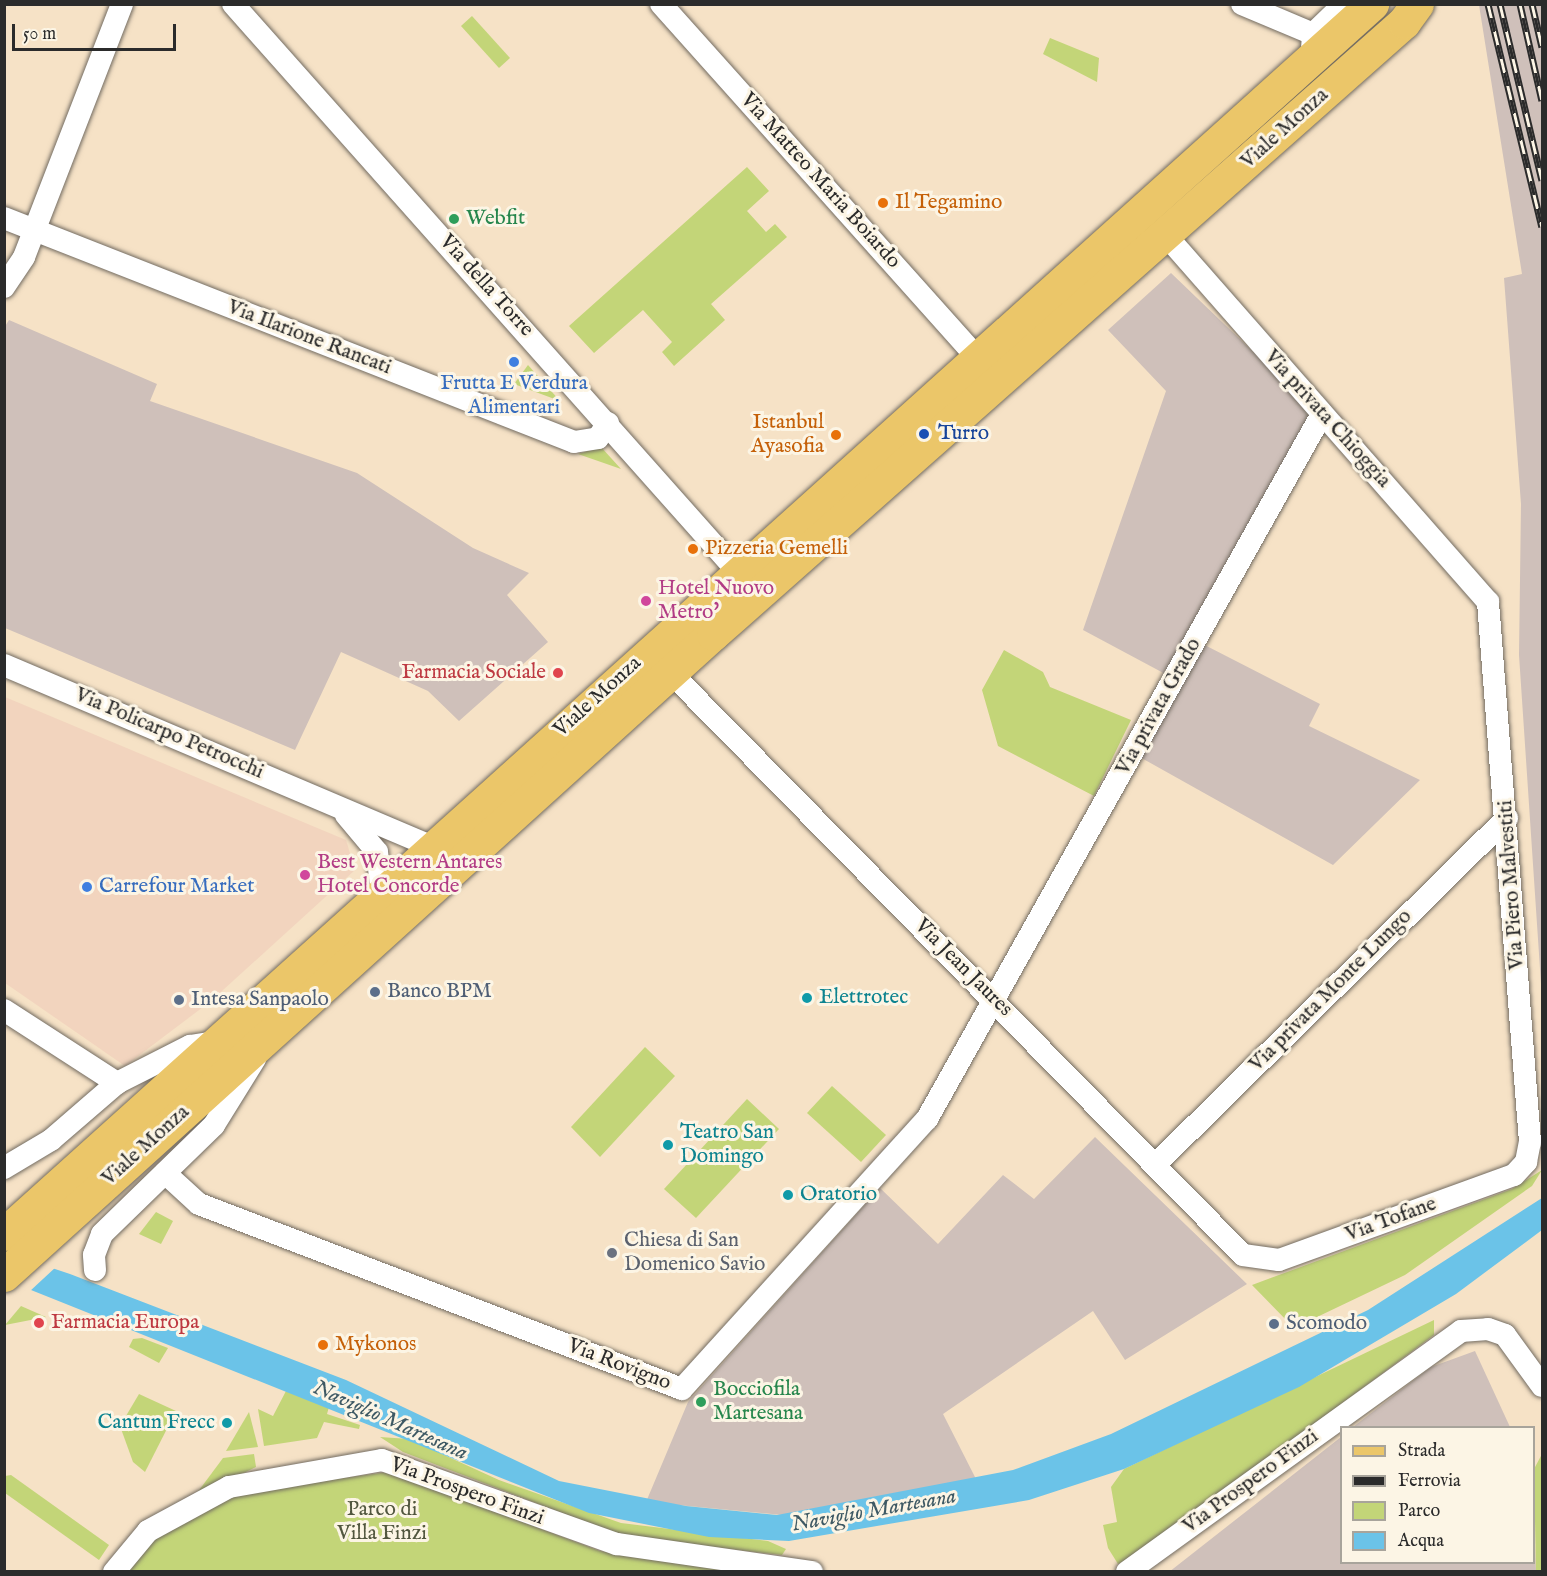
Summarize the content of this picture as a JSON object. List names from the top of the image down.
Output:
{
  "streets": {
    "main road": ["Viale Monza"],
    "street": [
      "Via Matteo Maria Boiardo",
      "Via della Torre",
      "Via Ilarione Rancati",
      "Via privata Chioggia",
      "Via privata Grado",
      "Via Policarpo Petrocchi",
      "Via Piero Malvestiti",
      "Via Jean Jaures",
      "Via privata Monte Lungo",
      "Via Tofane",
      "Via Rovigno",
      "Via Prospero Finzi"
    ]
  },
  "crossings": [
    ["Viale Monza", "Via Matteo Maria Boiardo"],
    ["Viale Monza", "Via della Torre"],
    ["Viale Monza", "Via privata Chioggia"],
    ["Viale Monza", "Via Policarpo Petrocchi"],
    ["Viale Monza", "Via Jean Jaures"],
    ["Viale Monza", "Via Rovigno"],
    ["Via della Torre", "Via Ilarione Rancati"],
    ["Via privata Chioggia", "Via privata Grado"],
    ["Via privata Chioggia", "Via Piero Malvestiti"],
    ["Via privata Grado", "Via Jean Jaures"],
    ["Via privata Grado", "Via Rovigno"],
    ["Via Piero Malvestiti", "Via privata Monte Lungo"],
    ["Via Piero Malvestiti", "Via Tofane"],
    ["Via Jean Jaures", "Via privata Monte Lungo"],
    ["Via Jean Jaures", "Via Tofane"],
    ["Via Jean Jaures", "Via Rovigno"]
  ],
  "water": ["Naviglio Martesana"],
  "parks": ["Parco di Villa Finzi"],
  "places": [
    "Il Tegamino",
    "Webfit",
    "Frutta E Verdura Alimentari",
    "Turro",
    "Istanbul Ayasofia",
    "Pizzeria Gemelli",
    "Hotel Nuovo Metro'",
    "Farmacia Sociale",
    "Best Western Antares Hotel Concorde",
    "Carrefour Market",
    "Banco BPM",
    "Elettrotec",
    "Intesa Sanpaolo",
    "Teatro San Domingo",
    "Oratorio",
    "Chiesa di San Domenico Savio",
    "Farmacia Europa",
    "Scomodo",
    "Mykonos",
    "Bocciofila Martesana",
    "Cantun Frecc"
  ],
  "legend": [
    "Strada",
    "Ferrovia",
    "Parco",
    "Acqua"
  ],
  "scale_bar": "50 m"
}
